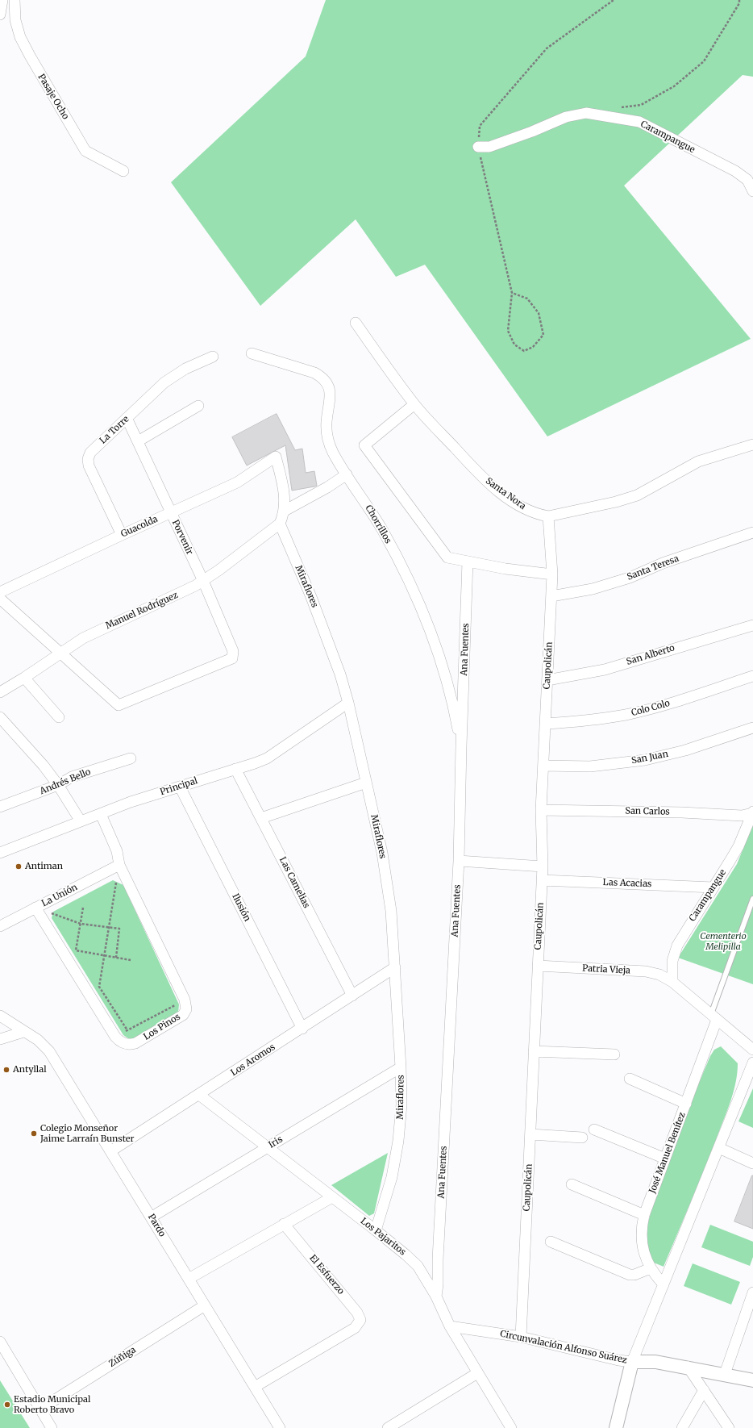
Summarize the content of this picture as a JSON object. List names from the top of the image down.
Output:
{
  "streets": {
    "street": [
      "Pasaje Ocho",
      "Carampangue",
      "La Torre",
      "Santa Nora",
      "Chorrillos",
      "Guacolda",
      "Porvenir",
      "Santa Teresa",
      "Miraflores",
      "Manuel Rodríguez",
      "Ana Fuentes",
      "San Alberto",
      "Caupolicán",
      "Colo Colo",
      "San Juan",
      "Andrés Bello",
      "Principal",
      "San Carlos",
      "Las Camelias",
      "Las Acacias",
      "La Unión",
      "Ilusión",
      "Patria Vieja",
      "Los Pinos",
      "Los Aromos",
      "Iris",
      "José Manuel Benítez",
      "Pardo",
      "Los Pajaritos",
      "El Esfuerzo",
      "Circunvalación Alfonso Suárez",
      "Zúñiga"
    ]
  },
  "crossings": [
    ["Carampangue", "San Carlos"],
    ["Carampangue", "Las Acacias"],
    ["Carampangue", "Patria Vieja"],
    ["La Torre", "Guacolda"],
    ["La Torre", "Porvenir"],
    ["Santa Nora", "Caupolicán"],
    ["Chorrillos", "Ana Fuentes"],
    ["Guacolda", "Porvenir"],
    ["Porvenir", "Manuel Rodríguez"],
    ["Santa Teresa", "Caupolicán"],
    ["Miraflores", "Manuel Rodríguez"],
    ["Miraflores", "Principal"],
    ["Miraflores", "Los Aromos"],
    ["Miraflores", "Iris"],
    ["Miraflores", "Los Pajaritos"],
    ["Ana Fuentes", "Los Pajaritos"],
    ["San Alberto", "Caupolicán"],
    ["Caupolicán", "Colo Colo"],
    ["Caupolicán", "San Juan"],
    ["Caupolicán", "San Carlos"],
    ["Caupolicán", "Las Acacias"],
    ["Caupolicán", "Patria Vieja"],
    ["Caupolicán", "Circunvalación Alfonso Suárez"],
    ["Principal", "Las Camelias"],
    ["Principal", "Ilusión"],
    ["Las Camelias", "Los Aromos"],
    ["Ilusión", "Los Aromos"],
    ["Patria Vieja", "José Manuel Benítez"],
    ["Los Aromos", "Pardo"],
    ["Los Aromos", "Los Pajaritos"],
    ["Iris", "Pardo"],
    ["Iris", "Los Pajaritos"],
    ["Pardo", "El Esfuerzo"],
    ["Pardo", "Zúñiga"],
    ["Los Pajaritos", "Circunvalación Alfonso Suárez"]
  ],
  "parks": ["Cementerio Melipilla"],
  "places": [
    "Antiman",
    "Antyllal",
    "Colegio Monseñor Jaime Larraín Bunster",
    "Estadio Municipal Roberto Bravo"
  ]
}
